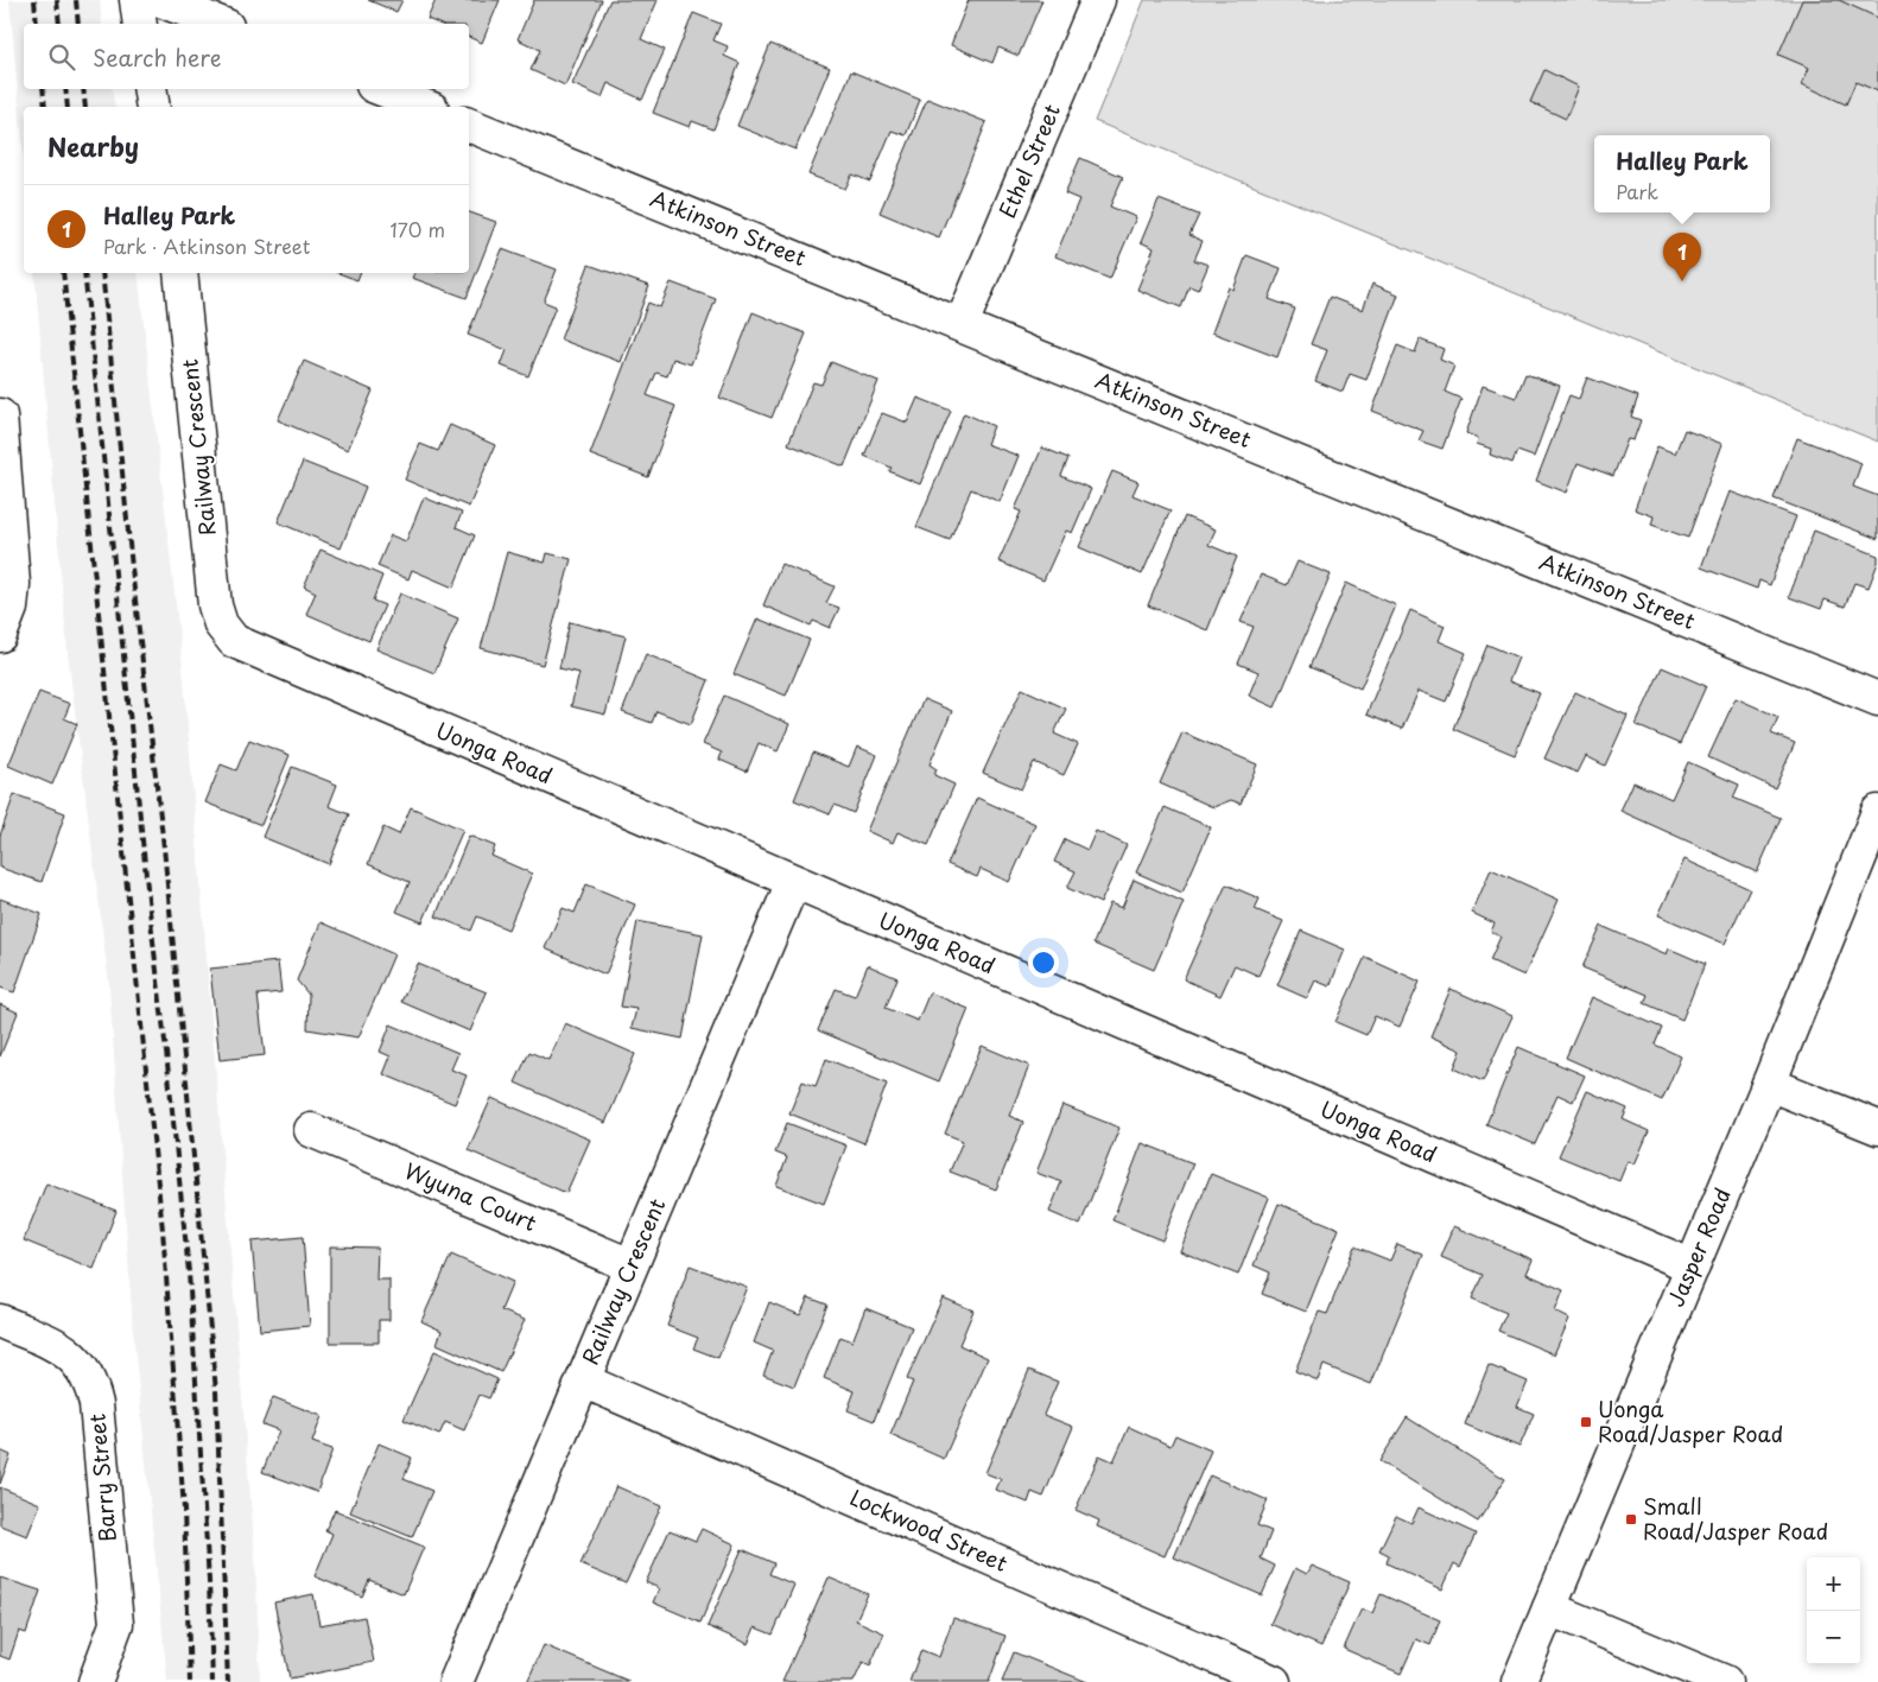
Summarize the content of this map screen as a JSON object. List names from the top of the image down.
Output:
{
  "streets": {
    "street": [
      "Ethel Street",
      "Atkinson Street",
      "Railway Crescent",
      "Uonga Road",
      "Wyuna Court",
      "Jasper Road",
      "Barry Street",
      "Lockwood Street"
    ]
  },
  "crossings": [
    ["Ethel Street", "Atkinson Street"],
    ["Railway Crescent", "Uonga Road"],
    ["Railway Crescent", "Wyuna Court"],
    ["Railway Crescent", "Lockwood Street"],
    ["Uonga Road", "Jasper Road"]
  ],
  "places": {
    "transit": ["Uonga Road/Jasper Road", "Small Road/Jasper Road"]
  },
  "page": {
    "search": "Search here",
    "heading": "Nearby",
    "popup": ["Halley Park", "Park"],
    "list": [
      {
        "mark": "1",
        "name": "Halley Park",
        "note": "Park · Atkinson Street",
        "value": "170 m"
      }
    ],
    "pins": "1",
    "map_buttons": ["+", "−"]
  }
}
